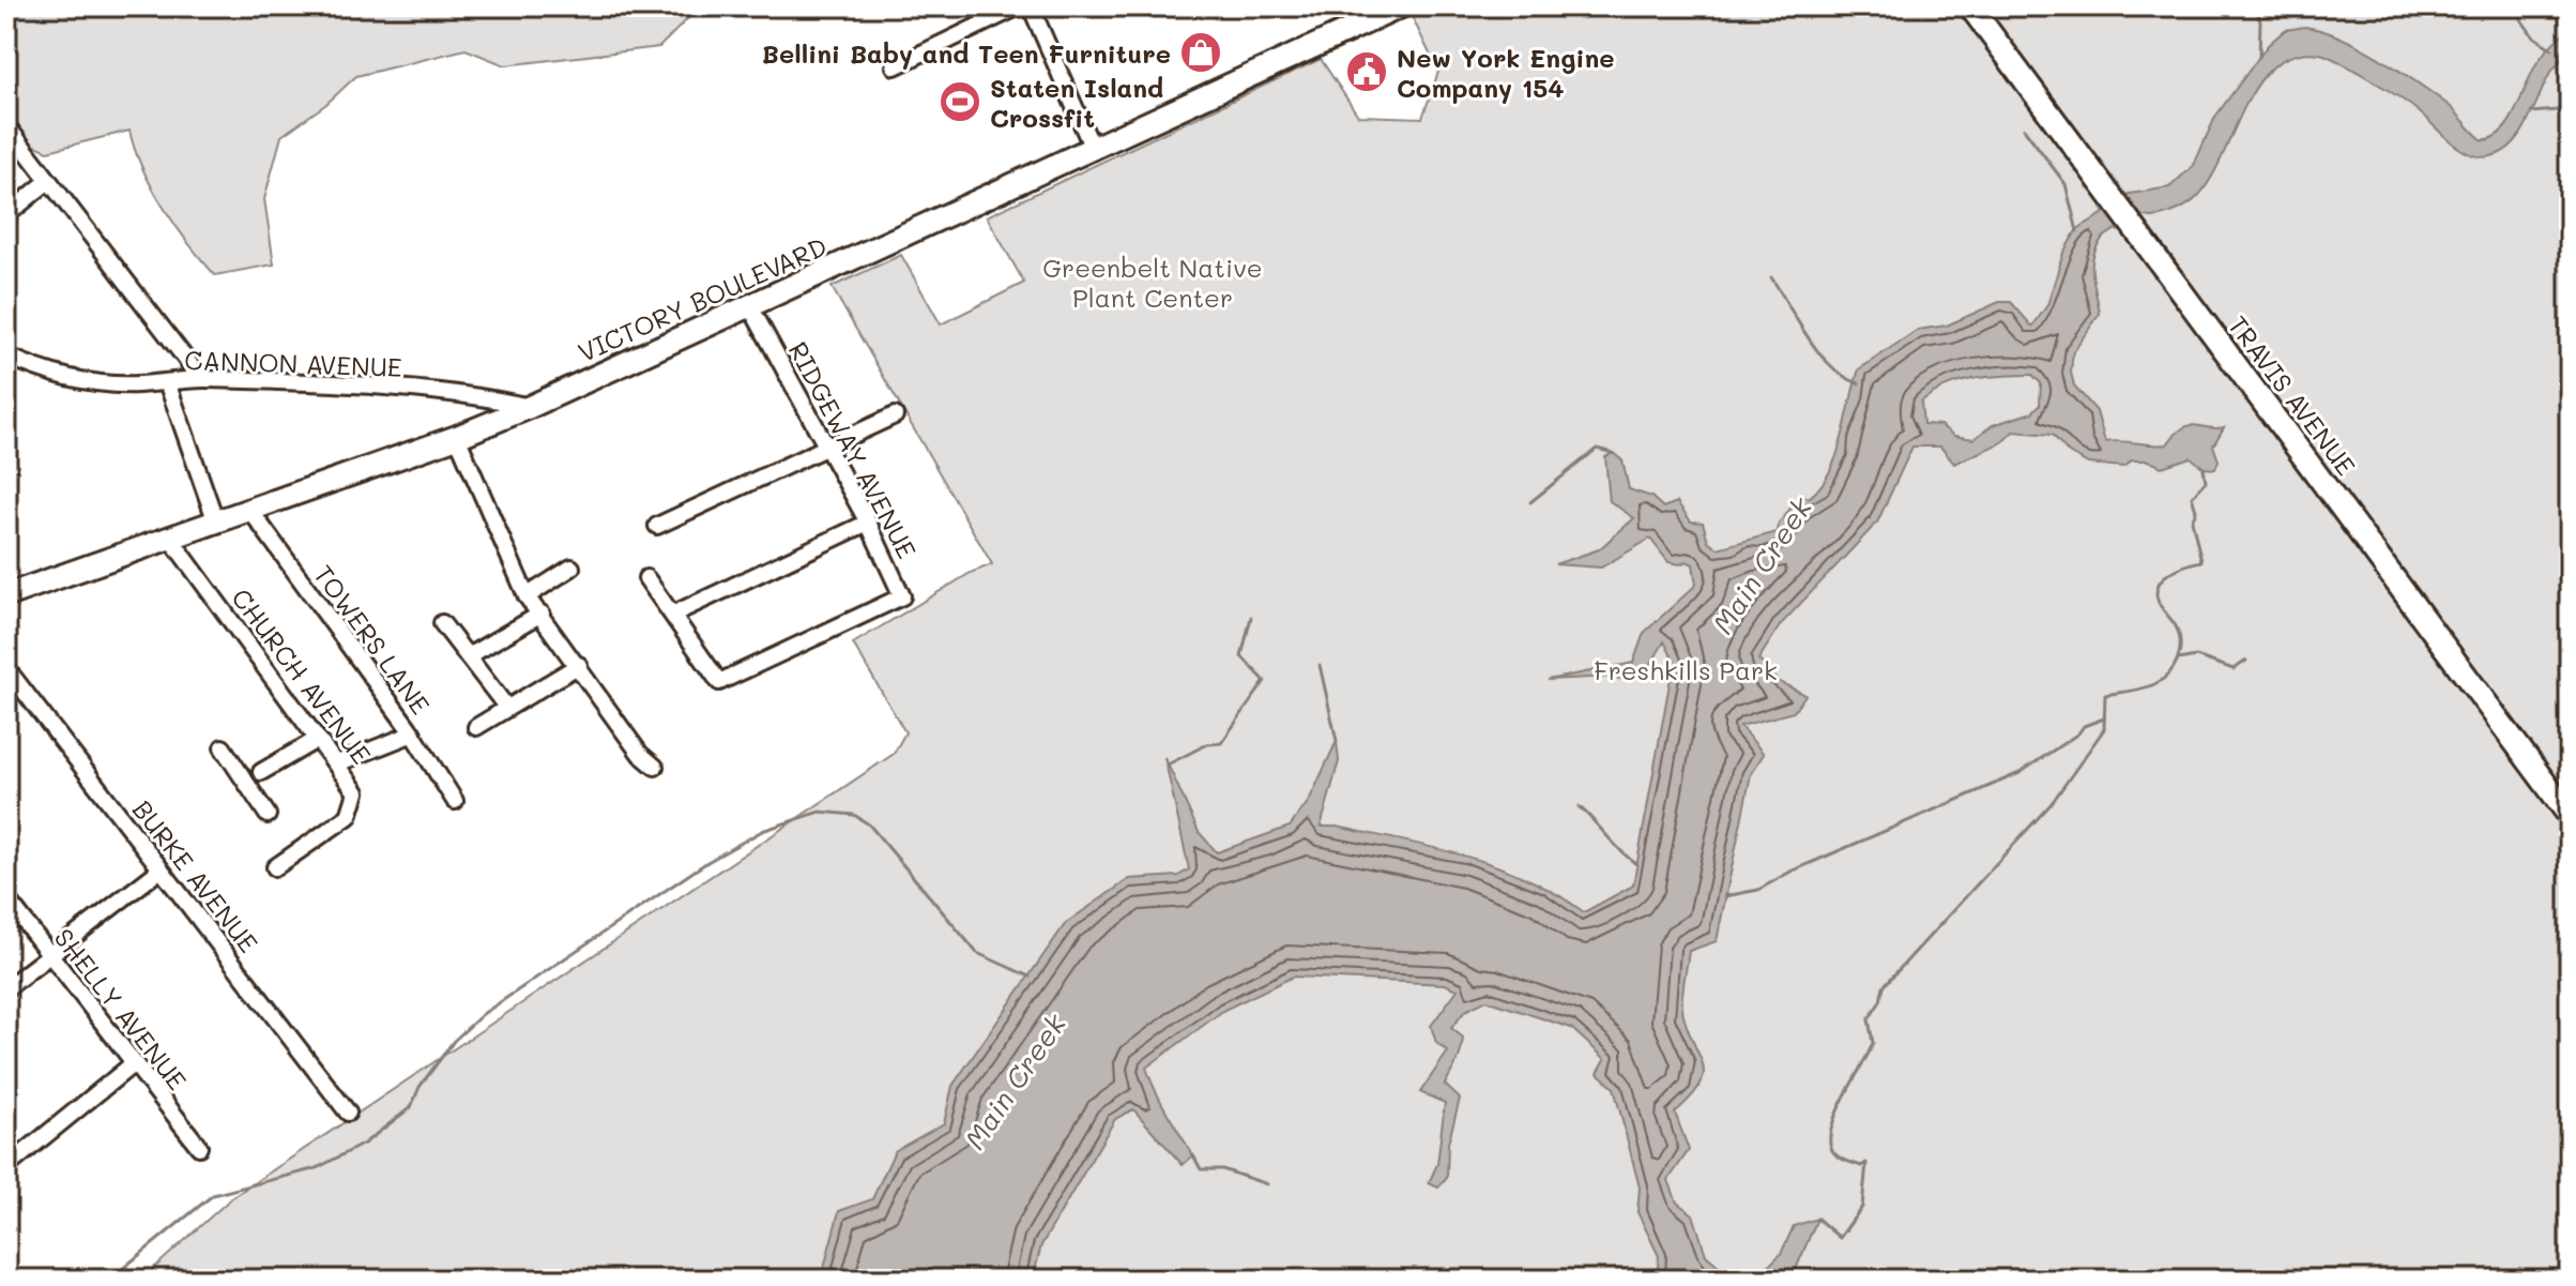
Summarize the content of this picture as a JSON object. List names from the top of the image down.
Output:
{
  "streets": {
    "main road": ["VICTORY BOULEVARD", "TRAVIS AVENUE"],
    "street": [
      "CANNON AVENUE",
      "RIDGEWAY AVENUE",
      "TOWERS LANE",
      "CHURCH AVENUE",
      "BURKE AVENUE",
      "SHELLY AVENUE"
    ]
  },
  "crossings": [
    ["VICTORY BOULEVARD", "CANNON AVENUE"],
    ["VICTORY BOULEVARD", "RIDGEWAY AVENUE"],
    ["VICTORY BOULEVARD", "TOWERS LANE"],
    ["VICTORY BOULEVARD", "CHURCH AVENUE"]
  ],
  "water": ["Main Creek"],
  "parks": ["Greenbelt Native Plant Center", "Freshkills Park"],
  "places": {
    "shop": ["Bellini Baby and Teen Furniture"],
    "public building": ["New York Engine Company 154"],
    "sports": ["Staten Island Crossfit"]
  }
}
